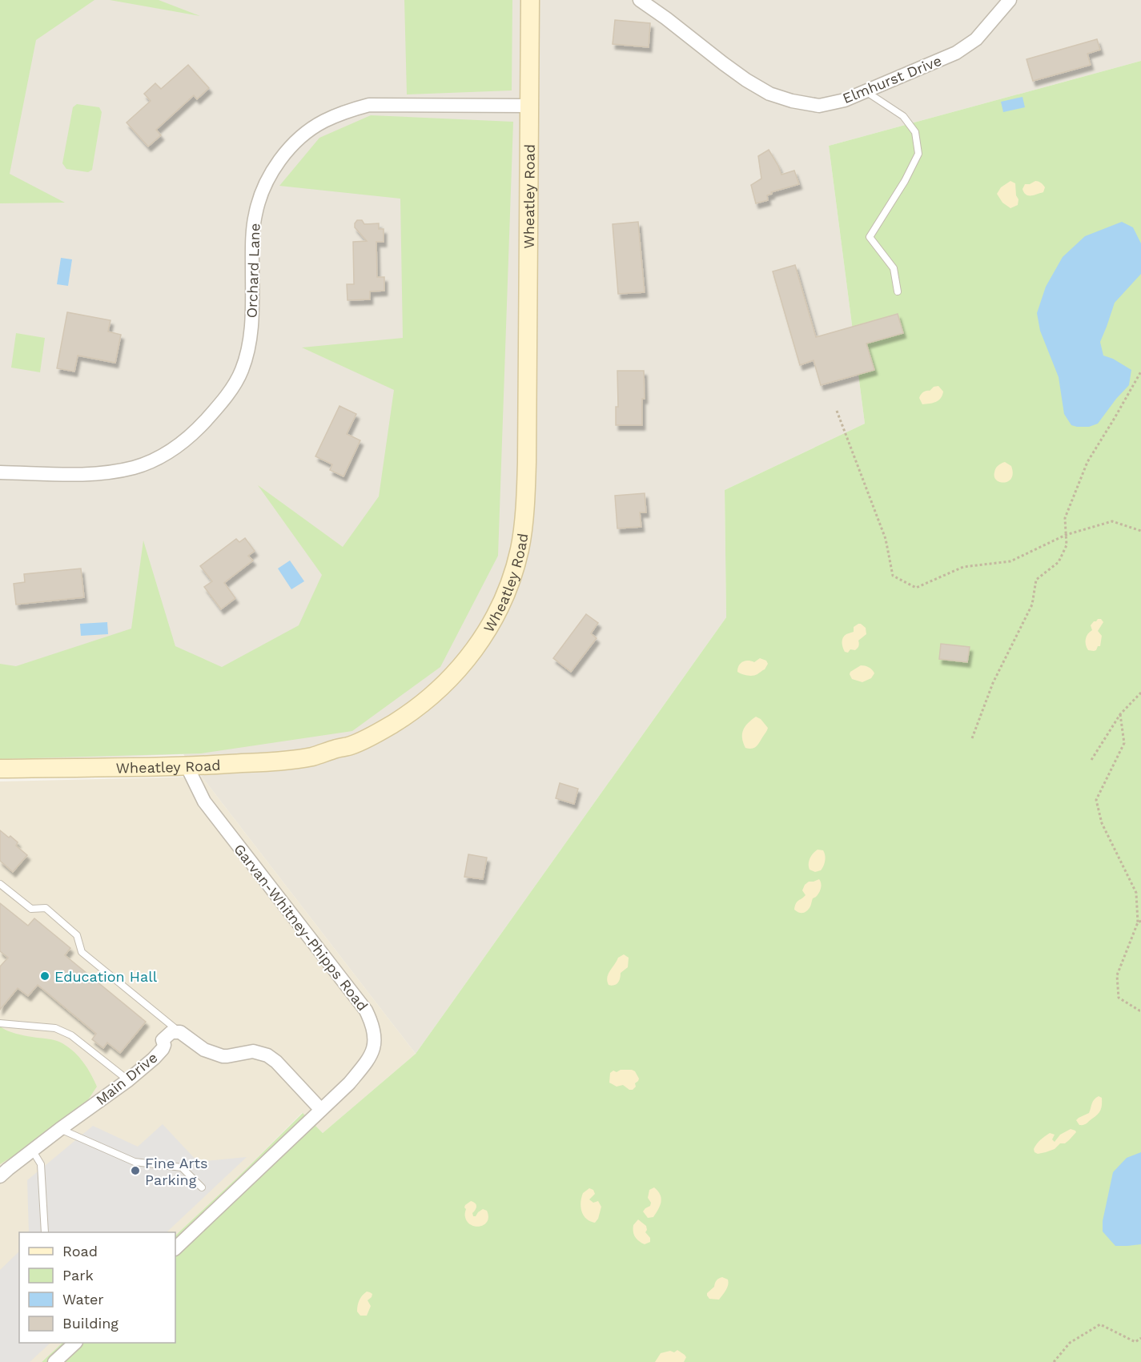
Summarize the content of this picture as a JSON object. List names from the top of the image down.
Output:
{
  "streets": {
    "main road": ["Wheatley Road"],
    "street": [
      "Elmhurst Drive",
      "Orchard Lane",
      "Garvan-Whitney-Phipps Road",
      "Main Drive"
    ]
  },
  "crossings": [
    ["Wheatley Road", "Orchard Lane"],
    ["Wheatley Road", "Garvan-Whitney-Phipps Road"]
  ],
  "places": ["Education Hall", "Fine Arts Parking"],
  "legend": [
    "Road",
    "Park",
    "Water",
    "Building"
  ]
}
